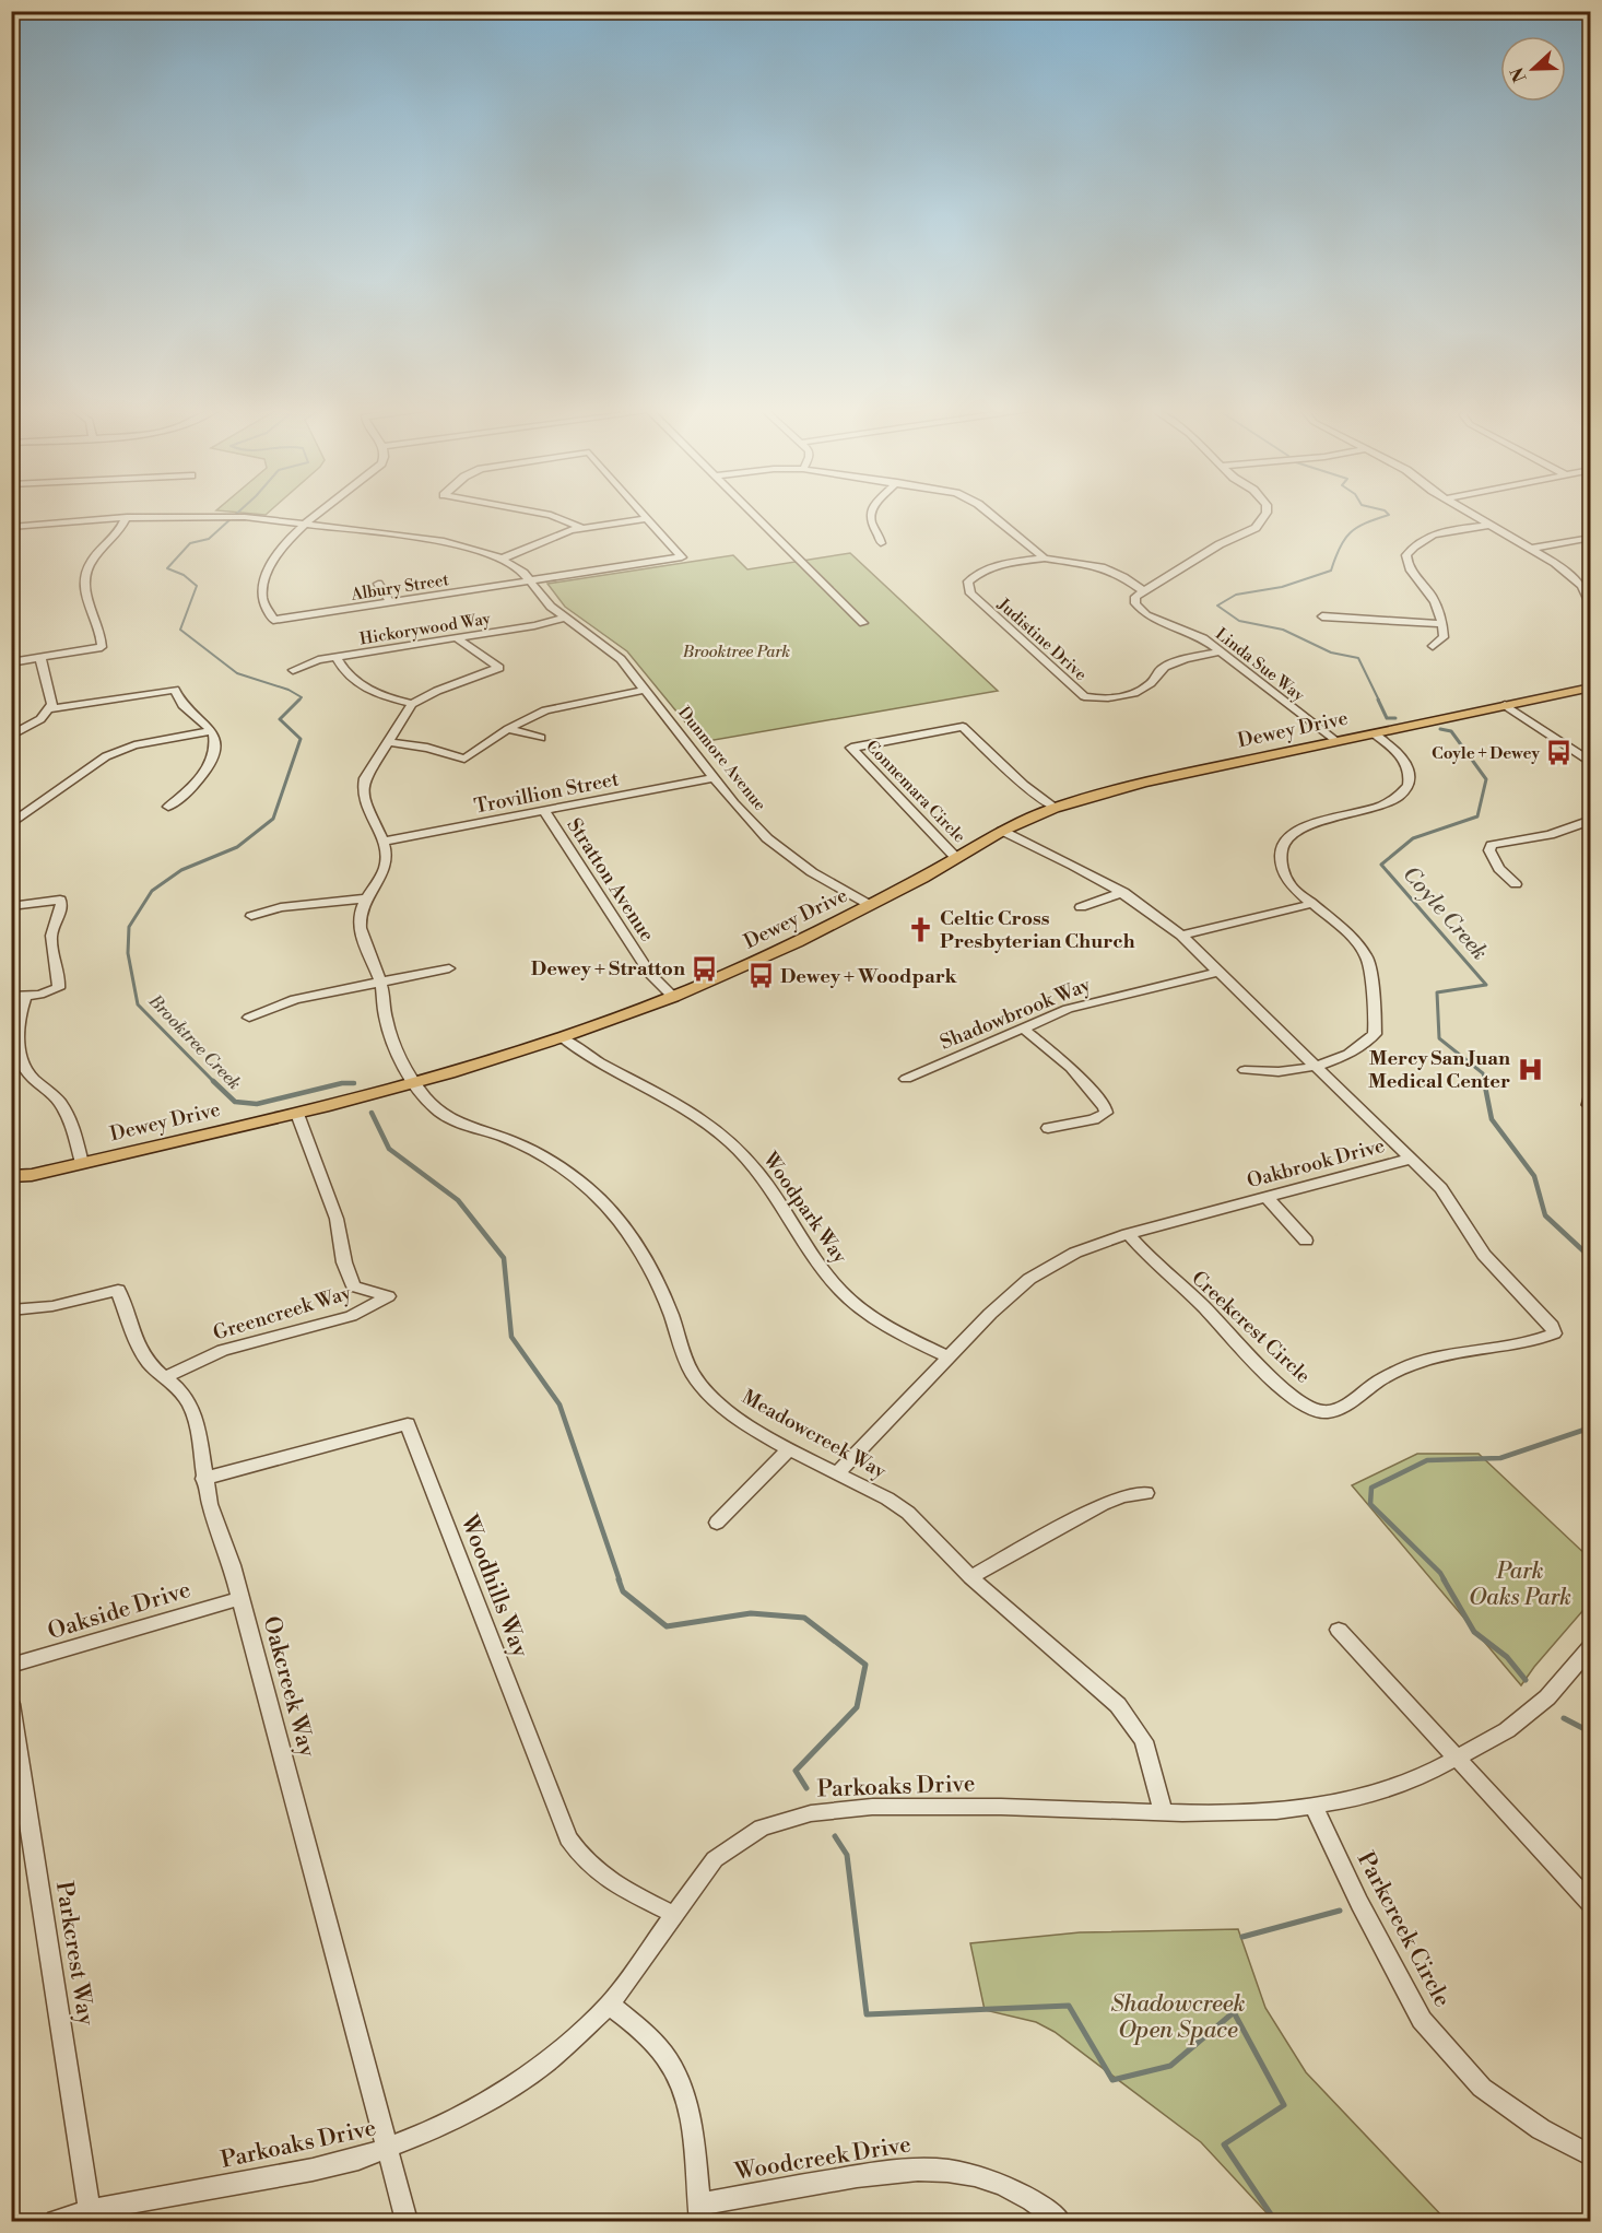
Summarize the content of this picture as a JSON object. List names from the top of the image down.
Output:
{
  "streets": {
    "main road": ["Dewey Drive"],
    "street": [
      "Albury Street",
      "Hickorywood Way",
      "Judistine Drive",
      "Linda Sue Way",
      "Dunmore Avenue",
      "Connemara Circle",
      "Trovillion Street",
      "Stratton Avenue",
      "Shadowbrook Way",
      "Oakbrook Drive",
      "Woodpark Way",
      "Greencreek Way",
      "Creekcrest Circle",
      "Meadowcreek Way",
      "Woodhills Way",
      "Oakside Drive",
      "Oakcreek Way",
      "Parkoaks Drive",
      "Parkcreek Circle",
      "Parkcrest Way",
      "Woodcreek Drive"
    ]
  },
  "crossings": [
    ["Albury Street", "Dunmore Avenue"],
    ["Hickorywood Way", "Dunmore Avenue"],
    ["Judistine Drive", "Linda Sue Way"],
    ["Linda Sue Way", "Dewey Drive"],
    ["Dewey Drive", "Dunmore Avenue"],
    ["Dewey Drive", "Connemara Circle"],
    ["Dewey Drive", "Stratton Avenue"],
    ["Dewey Drive", "Oakbrook Drive"],
    ["Dewey Drive", "Woodpark Way"],
    ["Dewey Drive", "Greencreek Way"],
    ["Dewey Drive", "Meadowcreek Way"],
    ["Dunmore Avenue", "Trovillion Street"],
    ["Trovillion Street", "Stratton Avenue"],
    ["Shadowbrook Way", "Oakbrook Drive"],
    ["Oakbrook Drive", "Woodpark Way"],
    ["Oakbrook Drive", "Creekcrest Circle"],
    ["Oakbrook Drive", "Meadowcreek Way"],
    ["Greencreek Way", "Oakcreek Way"],
    ["Meadowcreek Way", "Parkoaks Drive"],
    ["Woodhills Way", "Oakcreek Way"],
    ["Woodhills Way", "Parkoaks Drive"],
    ["Oakside Drive", "Oakcreek Way"],
    ["Oakcreek Way", "Parkoaks Drive"],
    ["Parkoaks Drive", "Parkcreek Circle"],
    ["Parkoaks Drive", "Parkcrest Way"]
  ],
  "water": ["Coyle Creek", "Brooktree Creek"],
  "parks": ["Brooktree Park", "Park Oaks Park", "Shadowcreek Open Space"],
  "places": {
    "bus stop": ["Coyle + Dewey", "Dewey + Stratton", "Dewey + Woodpark"],
    "church": ["Celtic Cross Presbyterian Church"],
    "hospital": ["Mercy San Juan Medical Center"]
  },
  "north": "left"
}
